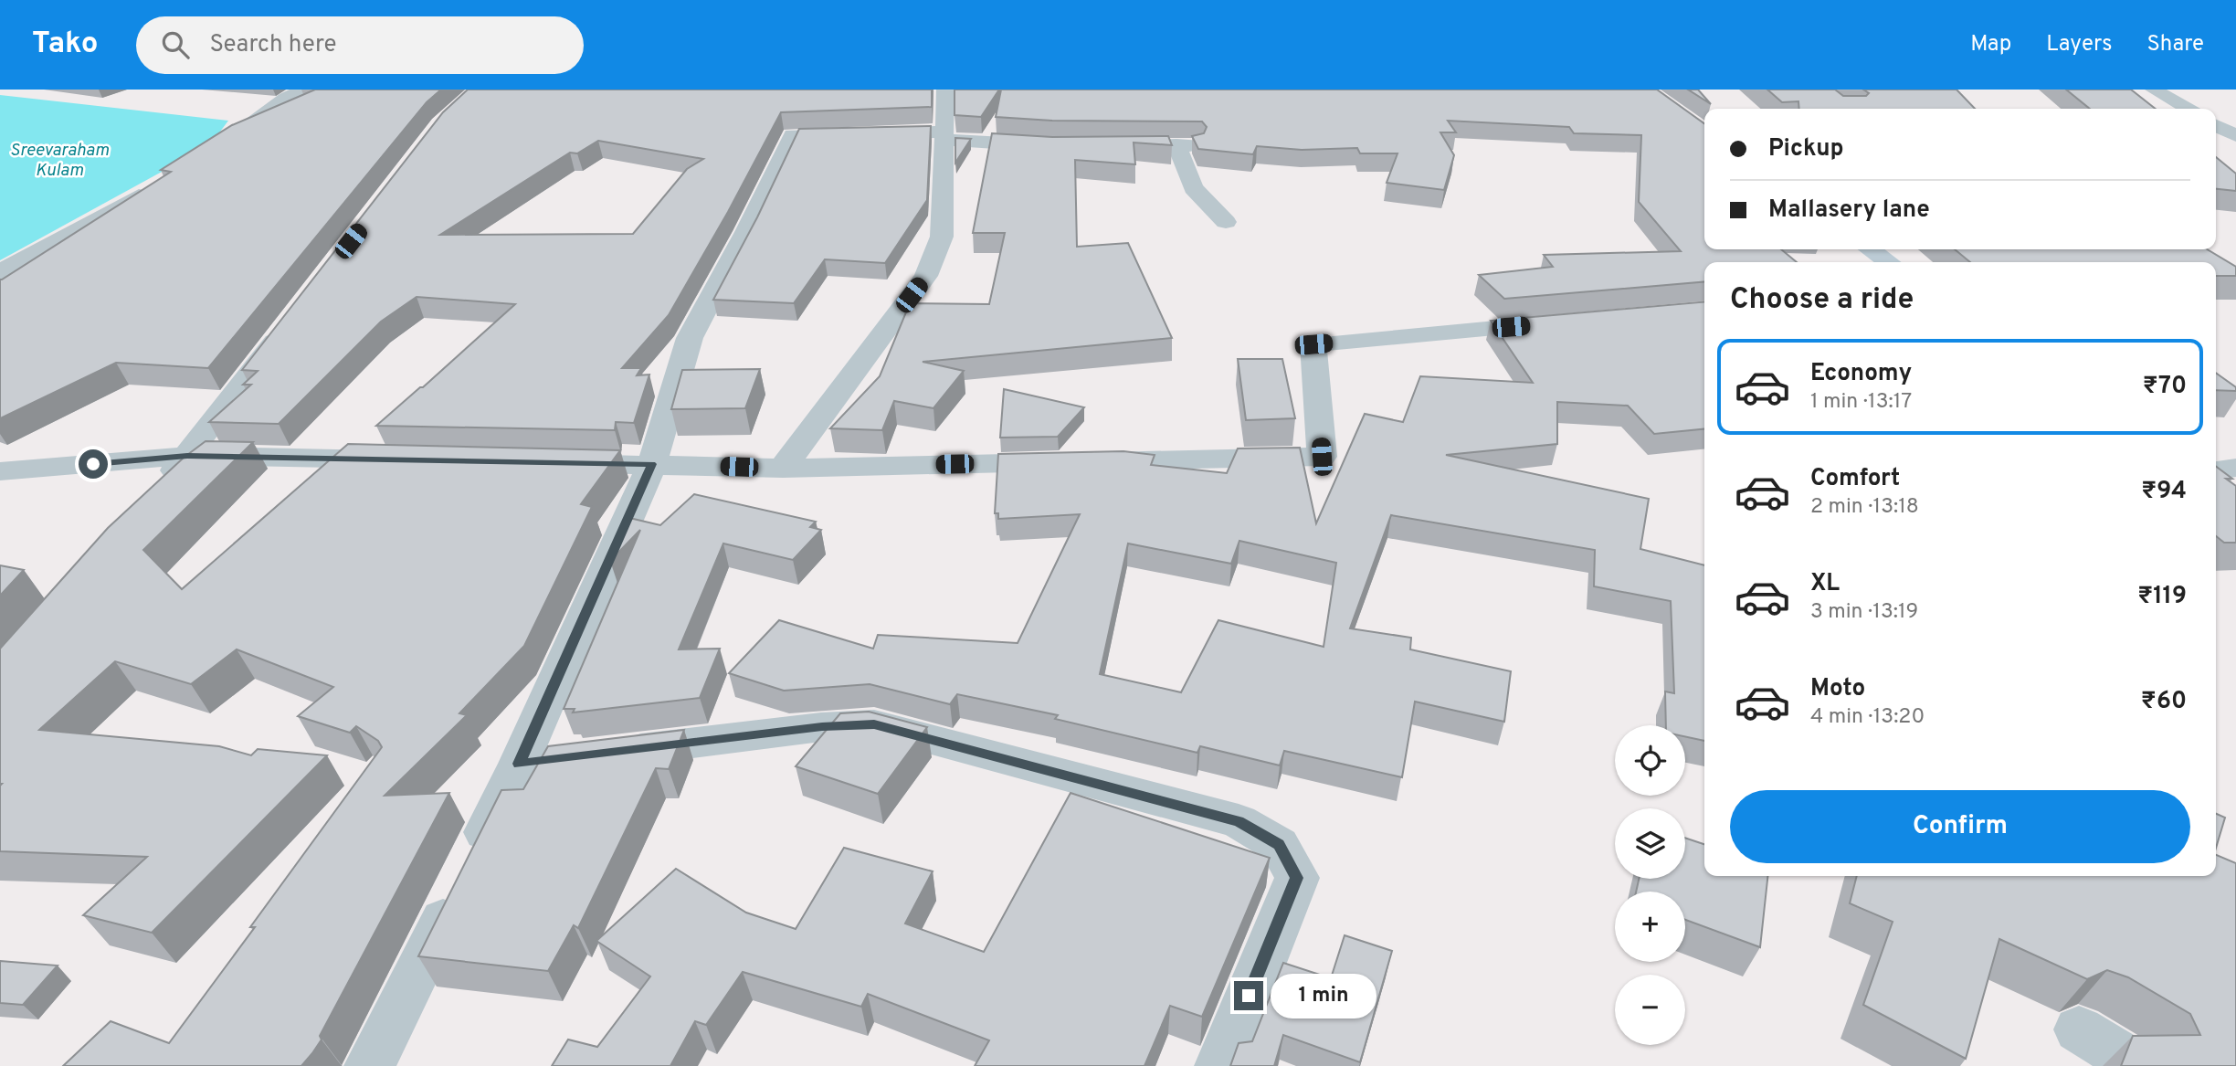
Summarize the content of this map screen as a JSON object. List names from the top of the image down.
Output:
{
  "water": ["Sreevaraham Kulam"],
  "page": {
    "header": "Tako",
    "search": "Search here",
    "nav": ["Map", "Layers", "Share"],
    "banner": ["Pickup", "Mallasery lane"],
    "heading": "Choose a ride",
    "list": [
      {
        "name": "Economy",
        "note": "1 min · 13:17",
        "value": "₹70"
      },
      {
        "name": "Comfort",
        "note": "2 min · 13:18",
        "value": "₹94"
      },
      {
        "name": "XL",
        "note": "3 min · 13:19",
        "value": "₹119"
      },
      {
        "name": "Moto",
        "note": "4 min · 13:20",
        "value": "₹60"
      }
    ],
    "map_buttons": ["+", "−"],
    "buttons": "Confirm",
    "bubble": "1 min"
  }
}
